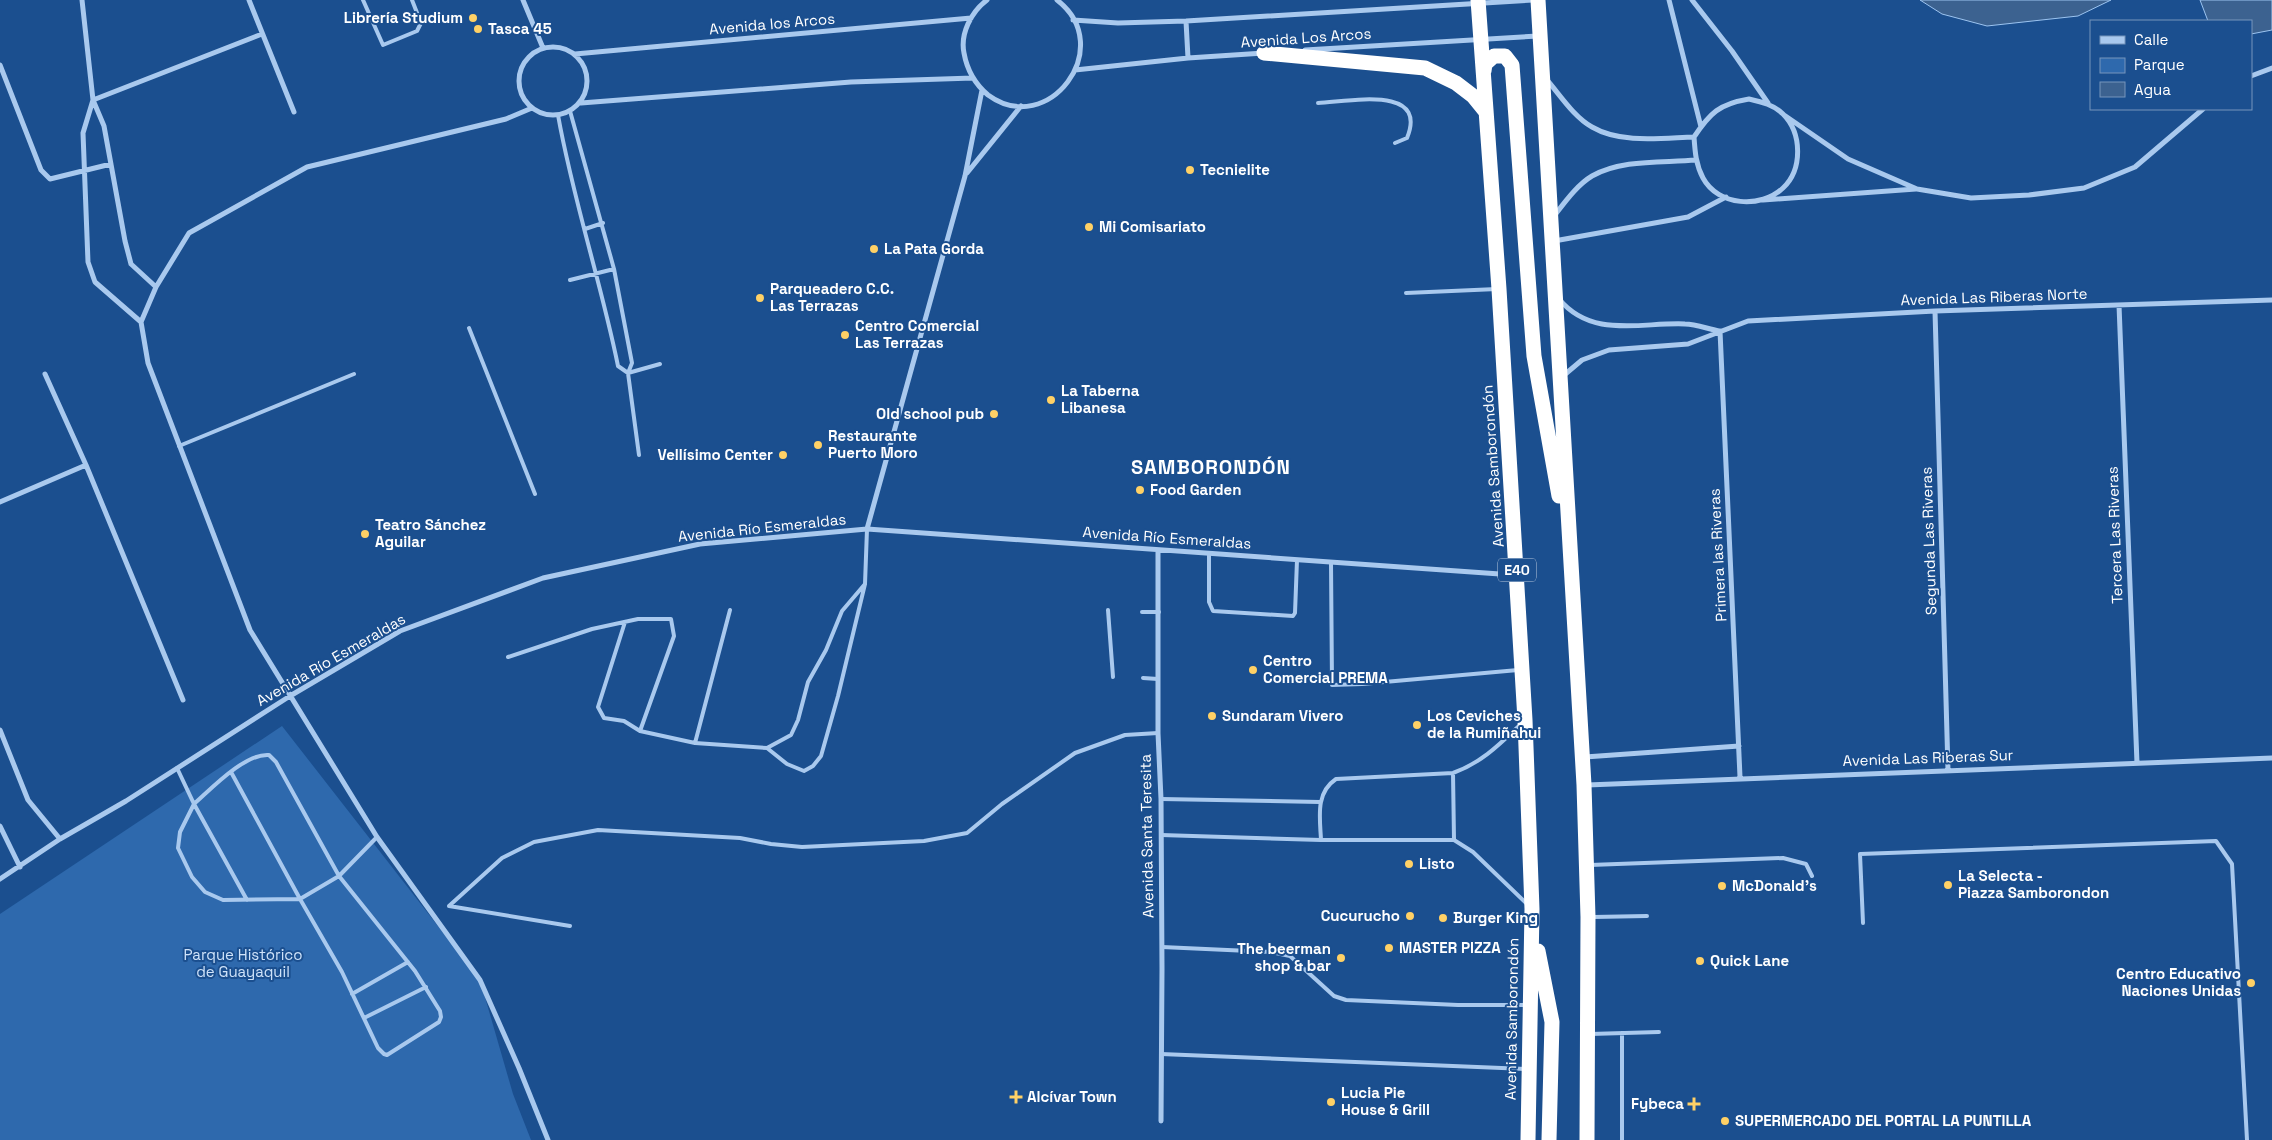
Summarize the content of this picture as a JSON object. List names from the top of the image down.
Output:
{
  "streets": {
    "highway": ["Avenida Samborondón", "E40"],
    "street": [
      "Avenida los Arcos",
      "Avenida Los Arcos",
      "Avenida Las Riberas Norte",
      "Avenida Río Esmeraldas",
      "Tercera Las Riveras",
      "Segunda Las Riveras",
      "Primera las Riveras",
      "Avenida Las Riberas Sur",
      "Avenida Santa Teresita"
    ]
  },
  "crossings": [
    ["Avenida Los Arcos", "Avenida Samborondón"],
    ["Avenida Las Riberas Norte", "Tercera Las Riveras"],
    ["Avenida Las Riberas Norte", "Segunda Las Riveras"],
    ["Avenida Las Riberas Norte", "Primera las Riveras"],
    ["Avenida Samborondón", "Avenida Río Esmeraldas"],
    ["Avenida Río Esmeraldas", "Avenida Santa Teresita"],
    ["Tercera Las Riveras", "Avenida Las Riberas Sur"],
    ["Segunda Las Riveras", "Avenida Las Riberas Sur"],
    ["Primera las Riveras", "Avenida Las Riberas Sur"]
  ],
  "districts": ["SAMBORONDÓN"],
  "parks": ["Parque Histórico de Guayaquil"],
  "places": {
    "other": [
      "Librería Studium",
      "Tasca 45",
      "Tecnielite",
      "Mi Comisariato",
      "La Pata Gorda",
      "Parqueadero C.C. Las Terrazas",
      "Centro Comercial Las Terrazas",
      "La Taberna Libanesa",
      "Old school pub",
      "Restaurante Puerto Moro",
      "Vellísimo Center",
      "Food Garden",
      "Teatro Sánchez Aguilar",
      "Centro Comercial PREMA",
      "Sundaram Vivero",
      "Los Ceviches de la Rumiñahui",
      "Listo",
      "La Selecta - Piazza Samborondon",
      "McDonald's",
      "Cucurucho",
      "Burger King",
      "MASTER PIZZA",
      "The beerman shop & bar",
      "Quick Lane",
      "Centro Educativo Naciones Unidas",
      "Lucia Pie House & Grill",
      "SUPERMERCADO DEL PORTAL LA PUNTILLA"
    ],
    "health": ["Alcívar Town", "Fybeca"]
  },
  "legend": ["Calle", "Parque", "Agua"]
}
